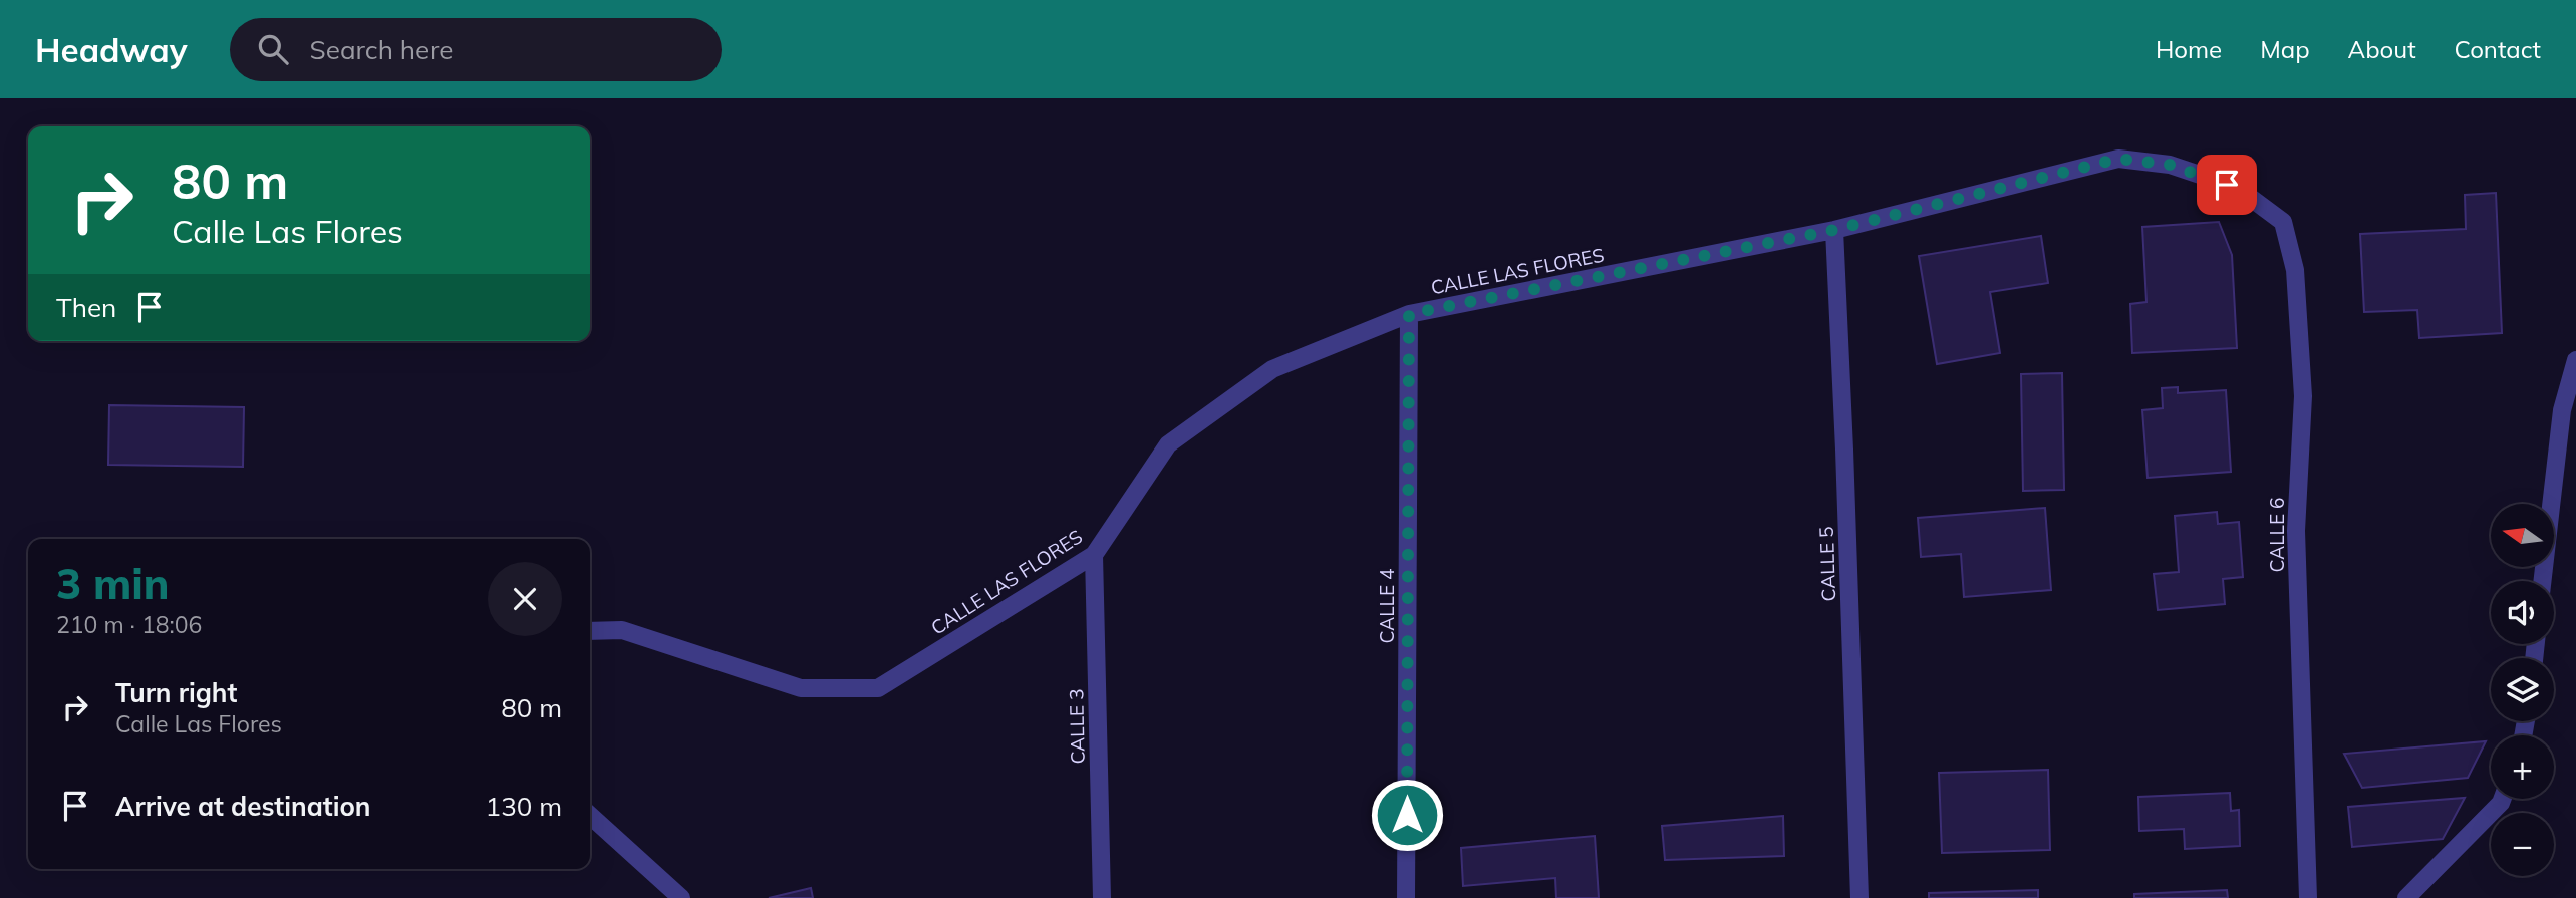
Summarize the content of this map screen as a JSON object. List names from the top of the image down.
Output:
{
  "streets": {
    "street": [
      "CALLE LAS FLORES",
      "CALLE 6",
      "CALLE 5",
      "CALLE 4",
      "CALLE 3"
    ]
  },
  "crossings": [
    ["CALLE LAS FLORES", "CALLE 6"],
    ["CALLE LAS FLORES", "CALLE 5"],
    ["CALLE LAS FLORES", "CALLE 4"],
    ["CALLE LAS FLORES", "CALLE 3"]
  ],
  "north": "left",
  "page": {
    "header": "Headway",
    "search": "Search here",
    "nav": [
      "Home",
      "Map",
      "About",
      "Contact"
    ],
    "turn": ["80 m", "Calle Las Flores"],
    "then": "Then",
    "map_buttons": ["+", "−"],
    "heading": ["3 min", "210 m · 18:06"],
    "list": [
      {
        "name": "Turn right",
        "note": "Calle Las Flores",
        "value": "80 m"
      },
      {
        "name": "Arrive at destination",
        "value": "130 m"
      }
    ]
  }
}
